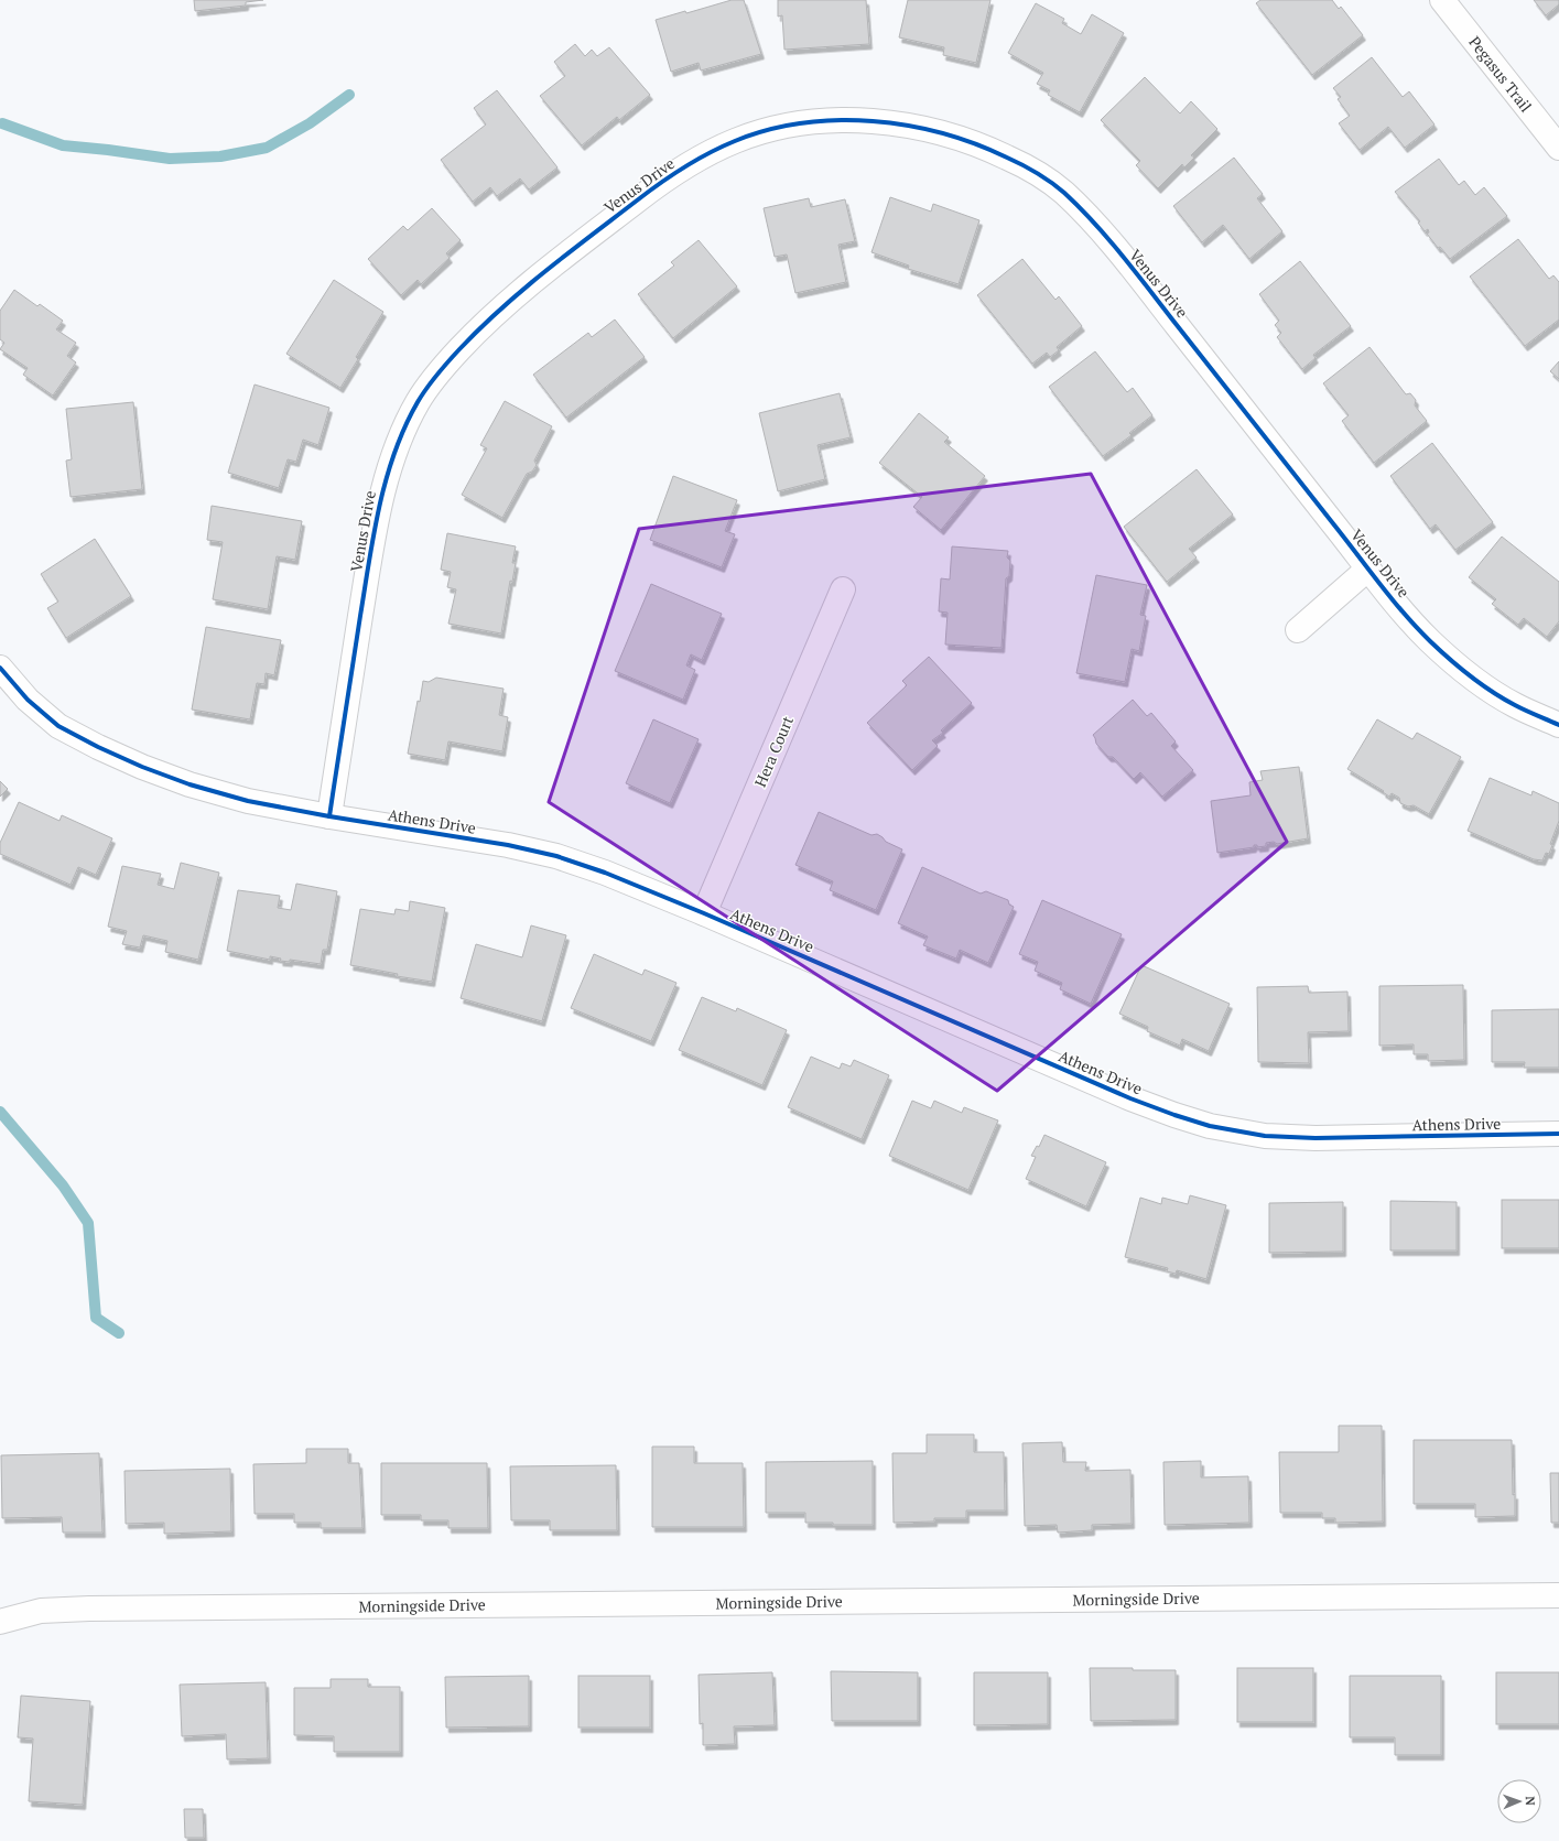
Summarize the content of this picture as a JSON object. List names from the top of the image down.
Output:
{
  "streets": {
    "street": [
      "Pegasus Trail",
      "Venus Drive",
      "Hera Court",
      "Athens Drive",
      "Morningside Drive"
    ]
  },
  "crossings": [
    ["Venus Drive", "Athens Drive"],
    ["Hera Court", "Athens Drive"]
  ],
  "north": "right"
}
